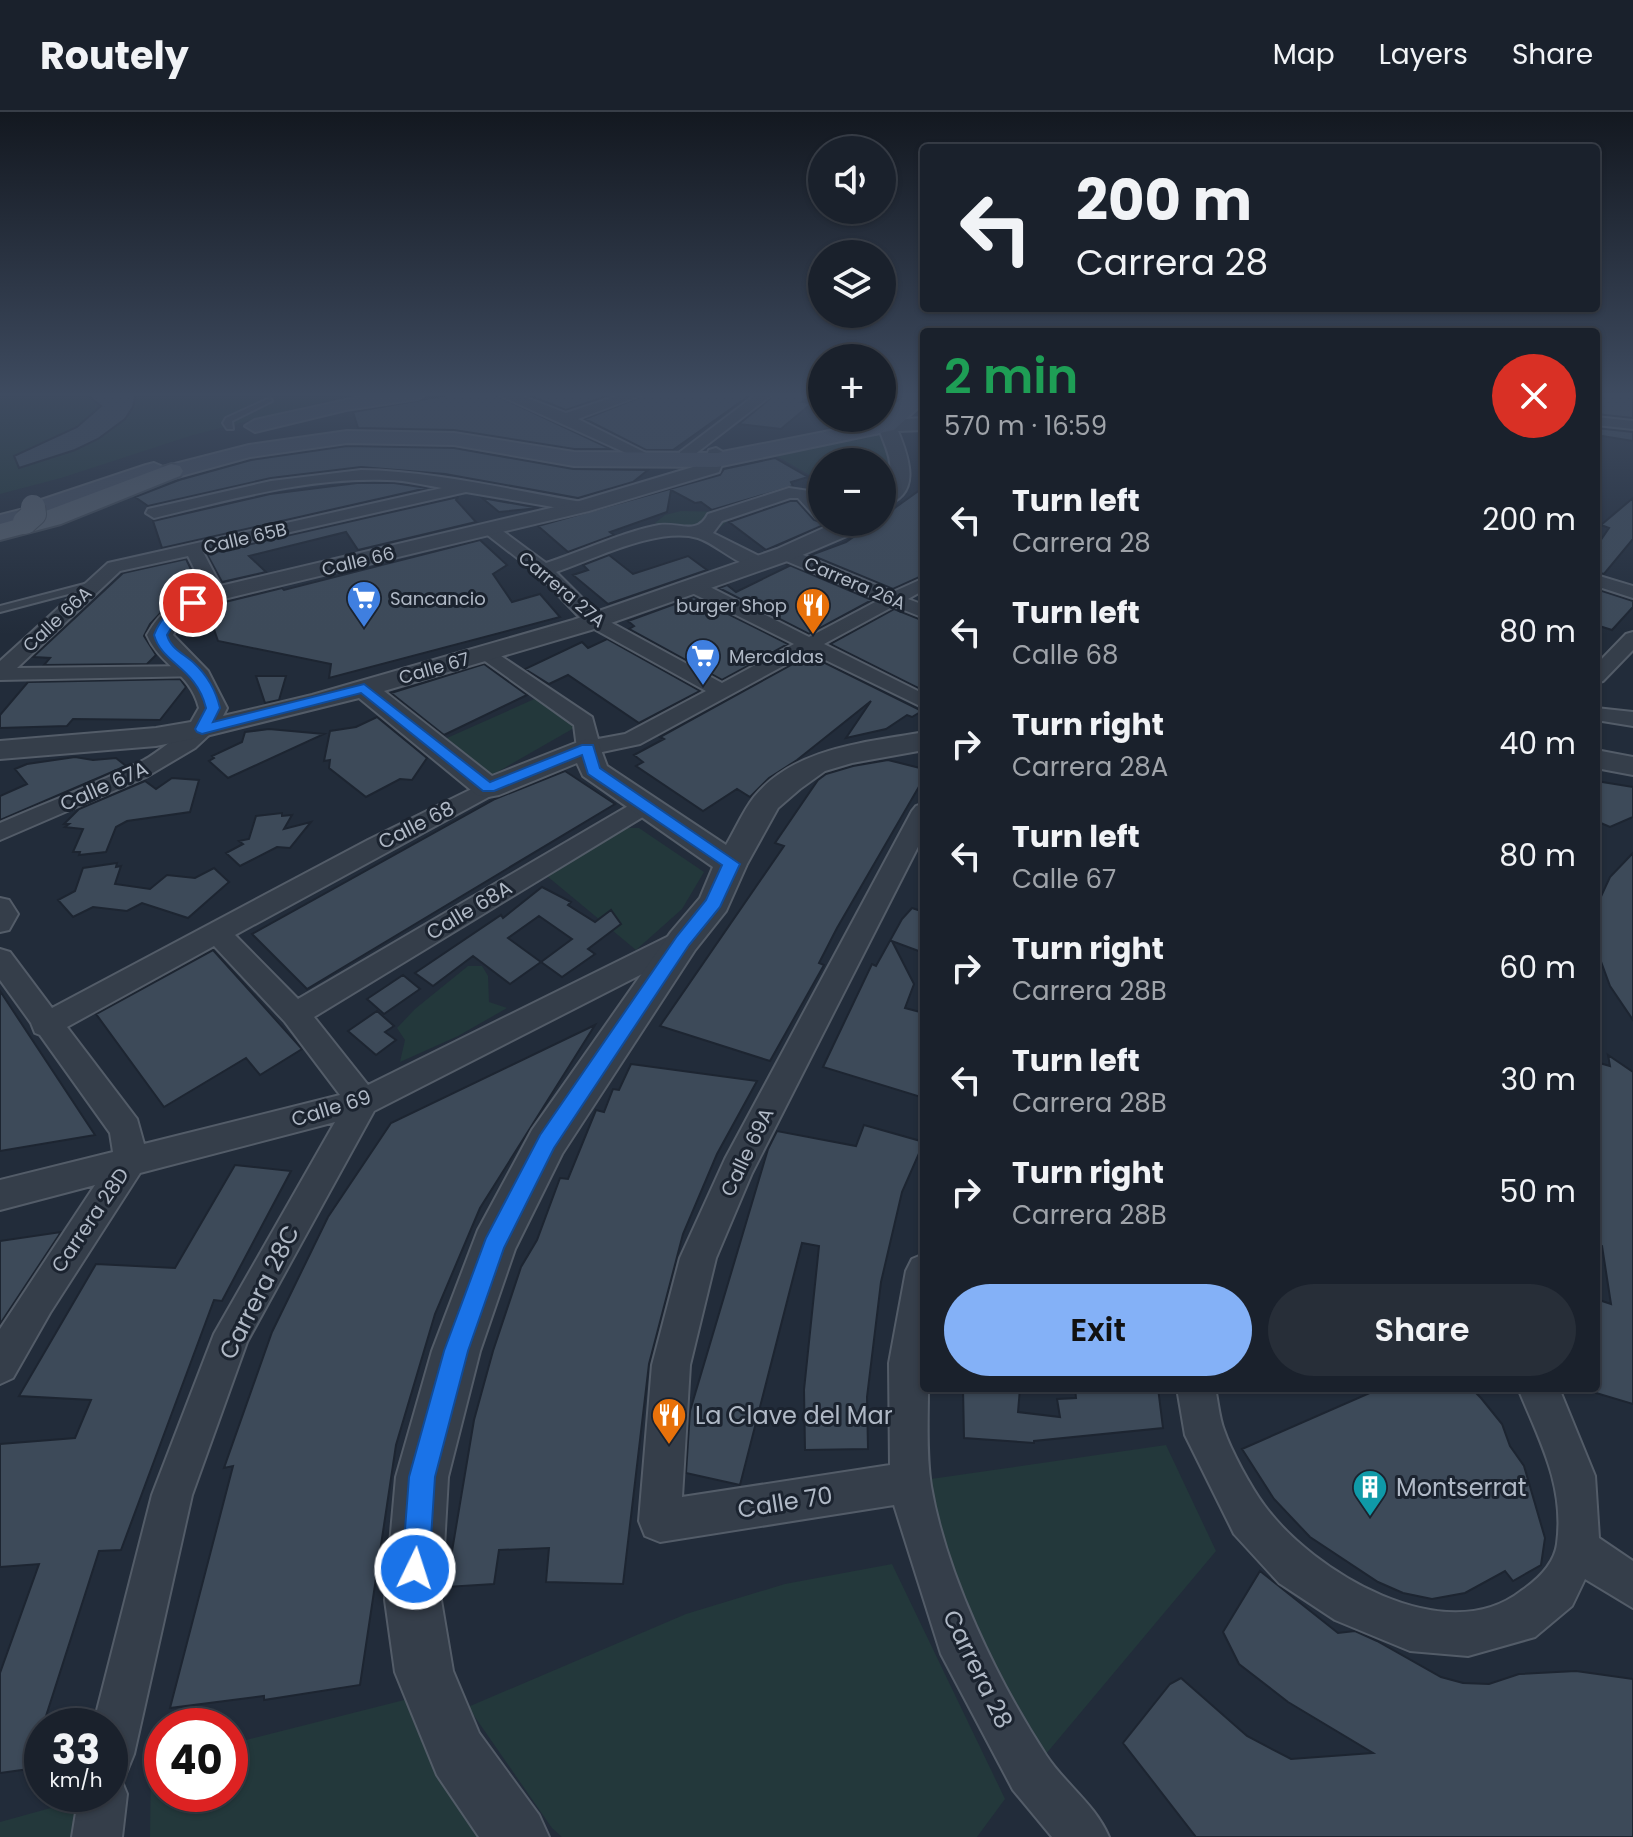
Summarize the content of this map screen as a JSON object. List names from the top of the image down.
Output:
{
  "streets": {
    "street": [
      "Calle 65B",
      "Calle 66",
      "Carrera 26A",
      "Carrera 27A",
      "Calle 66A",
      "Calle 67",
      "Calle 67A",
      "Calle 68",
      "Calle 68A",
      "Calle 69",
      "Calle 69A",
      "Carrera 28D",
      "Carrera 28C",
      "Calle 70",
      "Carrera 28"
    ]
  },
  "crossings": [
    ["Calle 65B", "Calle 66A"],
    ["Calle 66", "Carrera 27A"],
    ["Carrera 26A", "Calle 67"],
    ["Carrera 26A", "Calle 68"],
    ["Carrera 27A", "Calle 67"],
    ["Carrera 27A", "Calle 68"],
    ["Calle 67", "Calle 67A"],
    ["Calle 68", "Carrera 28D"],
    ["Calle 69", "Carrera 28D"],
    ["Calle 69", "Carrera 28C"],
    ["Calle 69A", "Calle 70"],
    ["Calle 70", "Carrera 28"]
  ],
  "places": {
    "supermarket": ["Sancancio", "Mercaldas"],
    "restaurant": ["burger Shop", "La Clave del Mar"],
    "building": ["Montserrat"]
  },
  "page": {
    "header": "Routely",
    "nav": ["Map", "Layers", "Share"],
    "map_buttons": ["+", "−"],
    "turn": ["200 m", "Carrera 28"],
    "heading": ["2 min", "570 m · 16:59"],
    "list": [
      {
        "name": "Turn left",
        "note": "Carrera 28",
        "value": "200 m"
      },
      {
        "name": "Turn left",
        "note": "Calle 68",
        "value": "80 m"
      },
      {
        "name": "Turn right",
        "note": "Carrera 28A",
        "value": "40 m"
      },
      {
        "name": "Turn left",
        "note": "Calle 67",
        "value": "80 m"
      },
      {
        "name": "Turn right",
        "note": "Carrera 28B",
        "value": "60 m"
      },
      {
        "name": "Turn left",
        "note": "Carrera 28B",
        "value": "30 m"
      },
      {
        "name": "Turn right",
        "note": "Carrera 28B",
        "value": "50 m"
      }
    ],
    "buttons": ["Exit", "Share"],
    "speed": "33 km/h",
    "limit": "40"
  }
}
